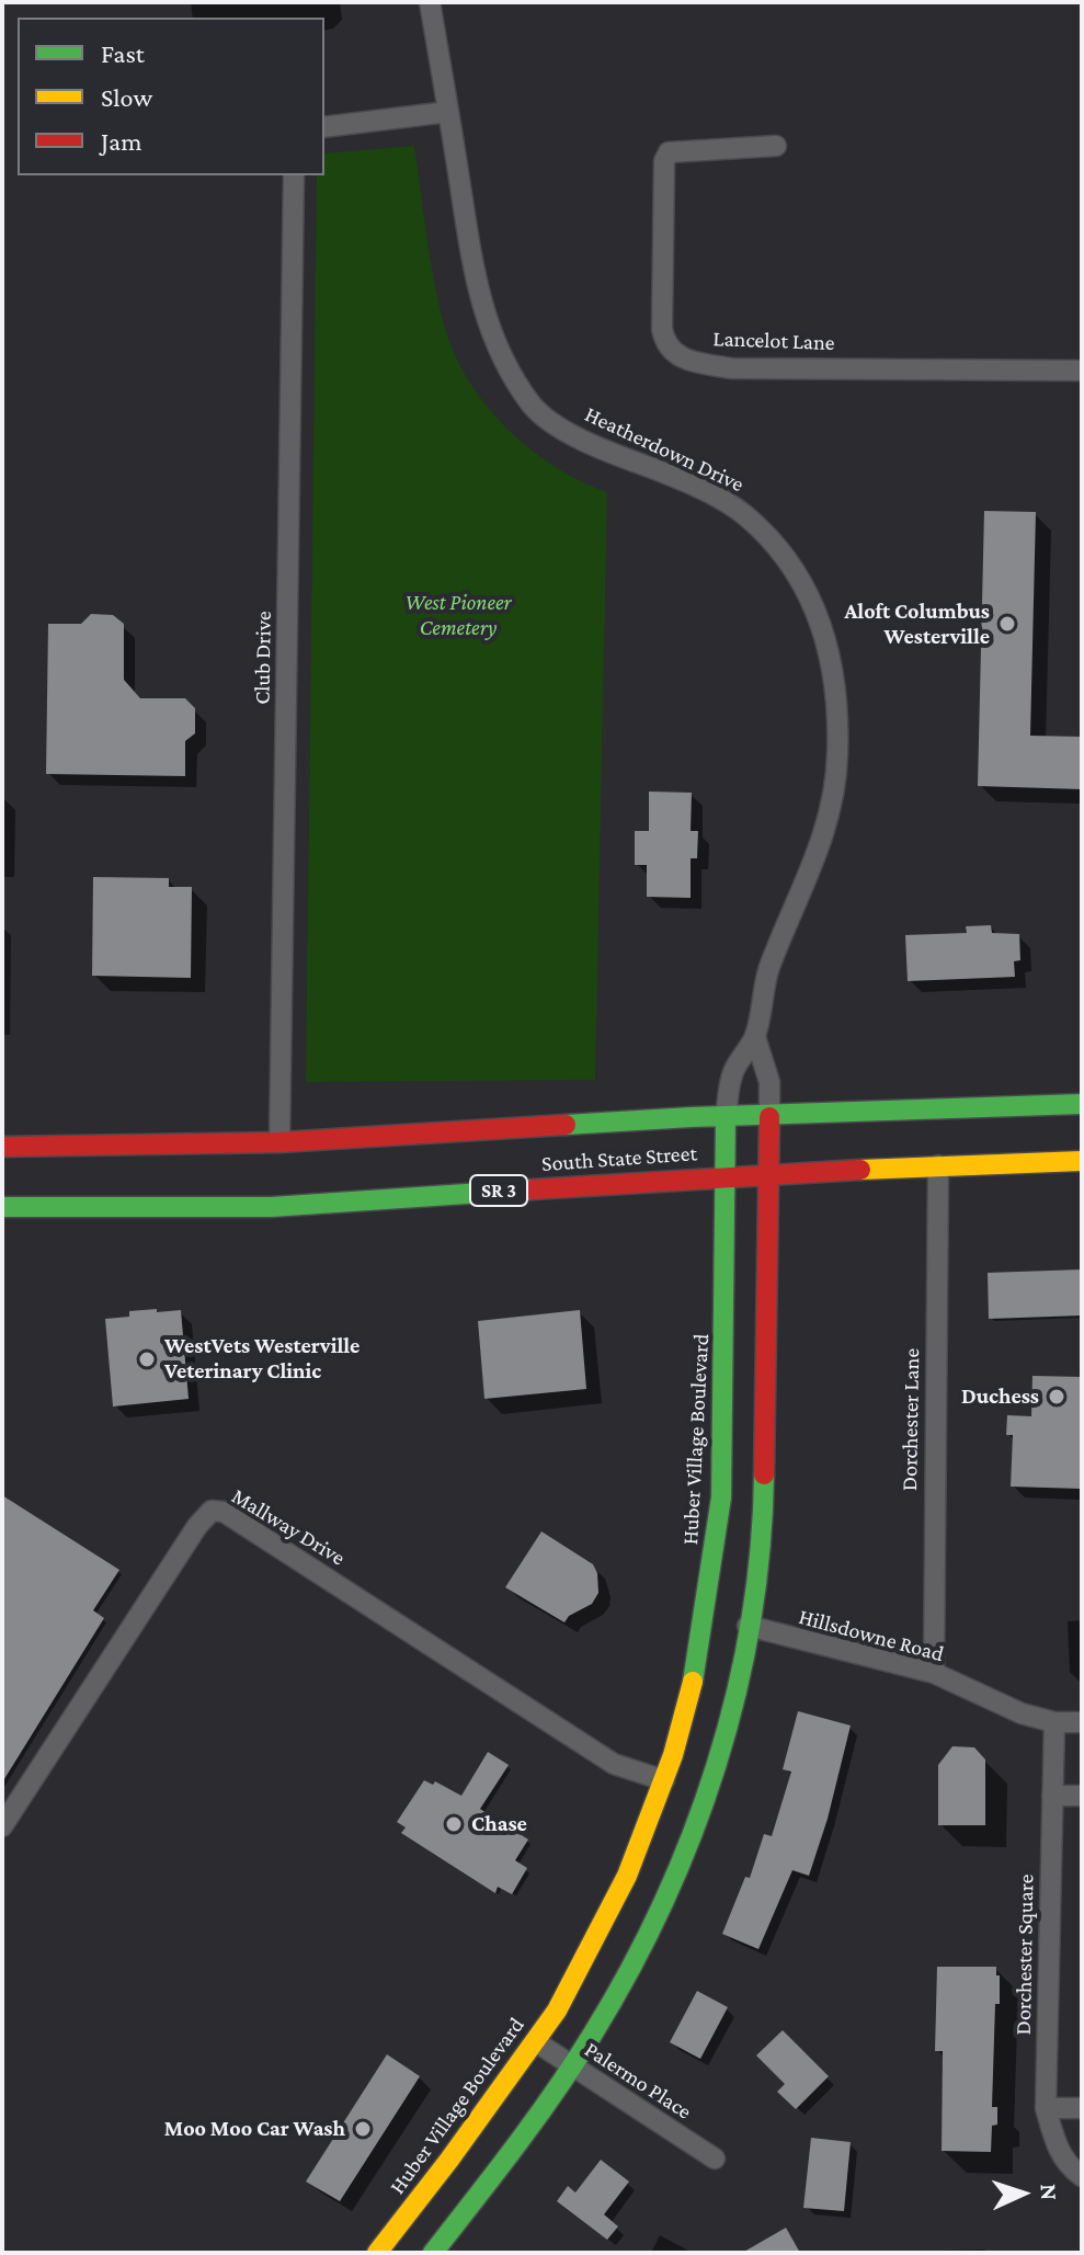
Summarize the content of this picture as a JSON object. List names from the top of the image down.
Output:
{
  "streets": {
    "street": [
      "Lancelot Lane",
      "Heatherdown Drive",
      "Club Drive",
      "South State Street",
      "SR 3",
      "Dorchester Lane",
      "Huber Village Boulevard",
      "Mallway Drive",
      "Hillsdowne Road",
      "Dorchester Square",
      "Palermo Place"
    ]
  },
  "crossings": [
    ["Heatherdown Drive", "South State Street"],
    ["Heatherdown Drive", "Huber Village Boulevard"],
    ["Club Drive", "South State Street"],
    ["South State Street", "Dorchester Lane"],
    ["South State Street", "Huber Village Boulevard"],
    ["Dorchester Lane", "Hillsdowne Road"],
    ["Huber Village Boulevard", "Mallway Drive"],
    ["Huber Village Boulevard", "Palermo Place"],
    ["Hillsdowne Road", "Dorchester Square"]
  ],
  "parks": ["West Pioneer Cemetery"],
  "places": [
    "Aloft Columbus Westerville",
    "WestVets Westerville Veterinary Clinic",
    "Duchess",
    "Chase",
    "Moo Moo Car Wash"
  ],
  "legend": ["Fast", "Slow", "Jam"],
  "north": "right"
}
